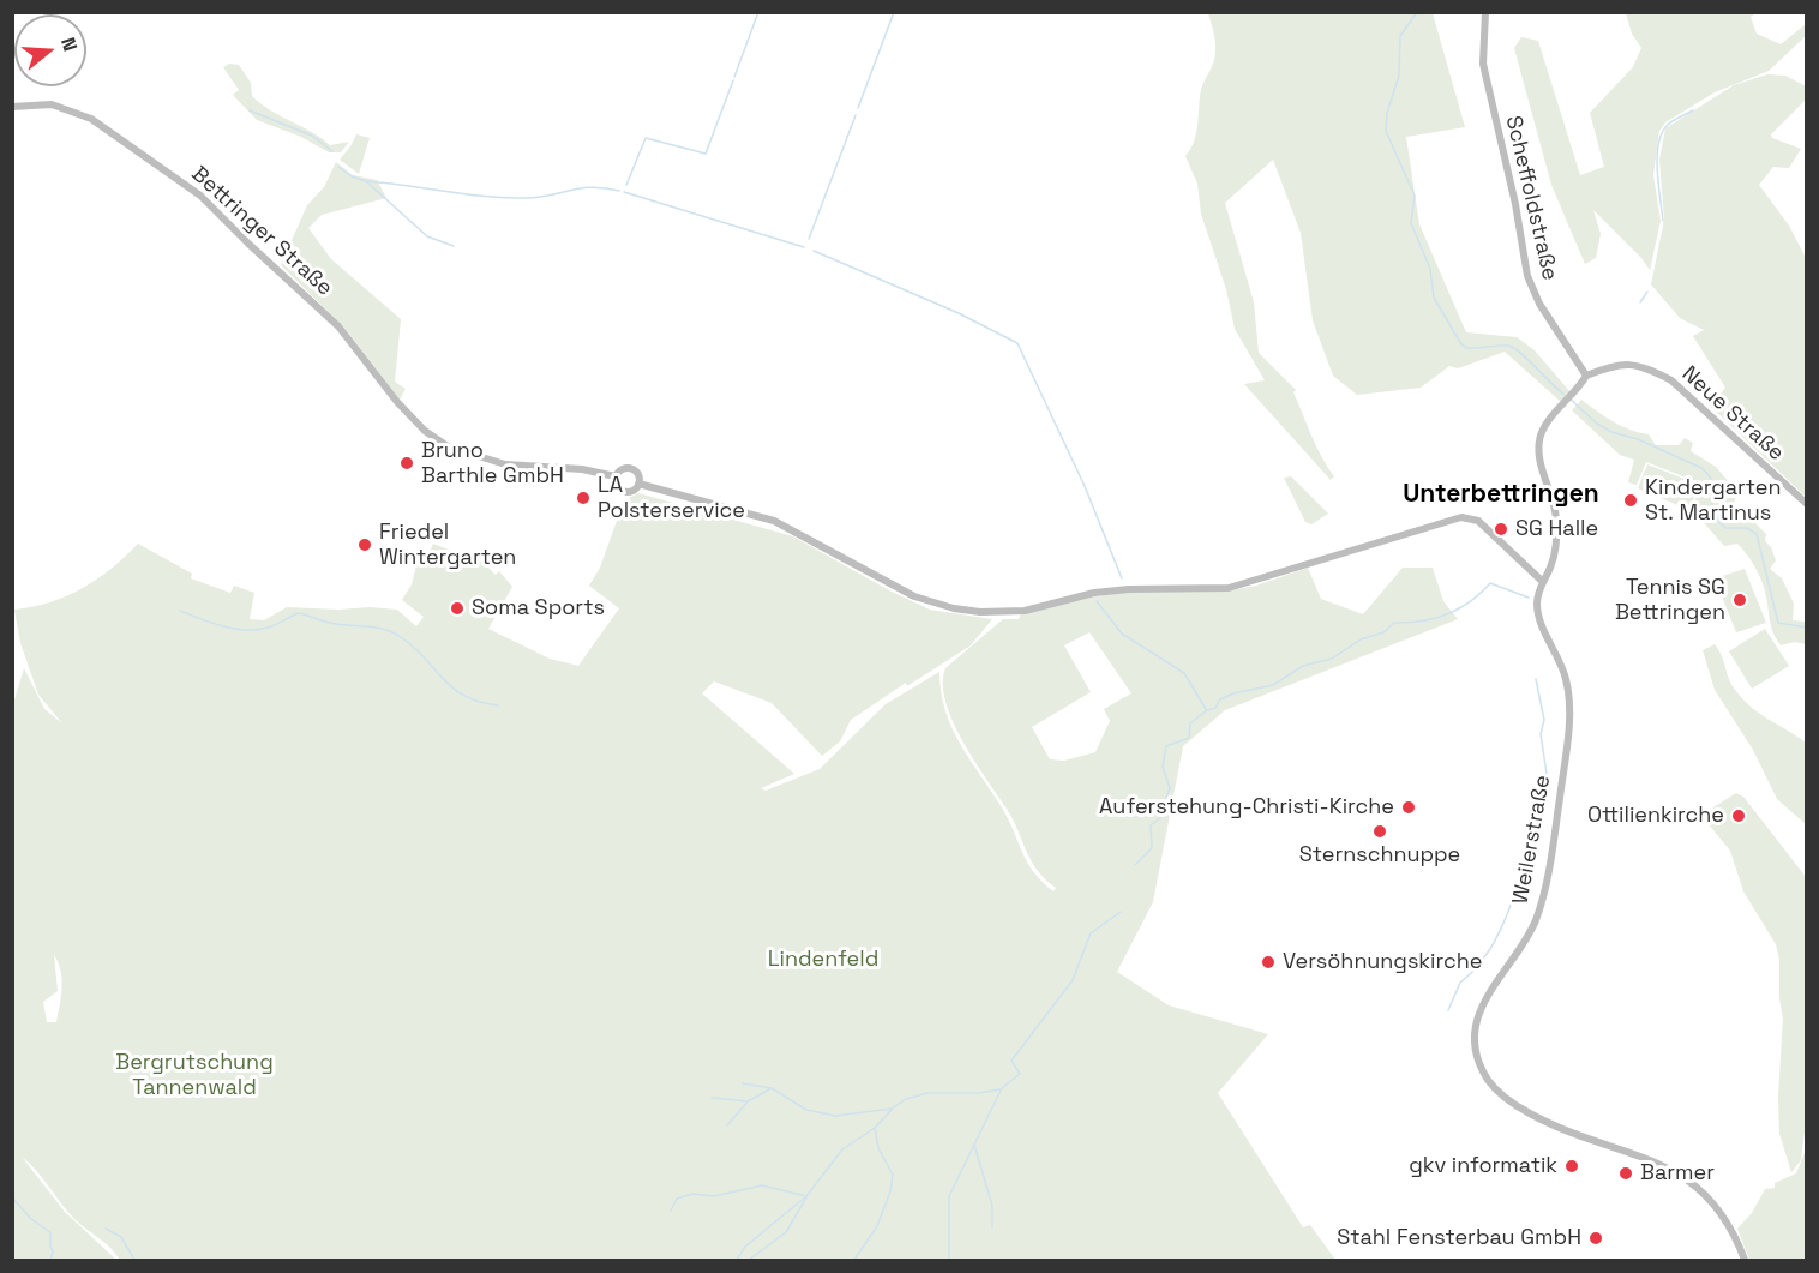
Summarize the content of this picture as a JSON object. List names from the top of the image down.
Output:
{
  "streets": {
    "street": [
      "Scheffoldstraße",
      "Bettringer Straße",
      "Neue Straße",
      "Weilerstraße"
    ]
  },
  "crossings": [
    ["Scheffoldstraße", "Neue Straße"],
    ["Scheffoldstraße", "Weilerstraße"],
    ["Neue Straße", "Weilerstraße"]
  ],
  "districts": ["Unterbettringen"],
  "parks": ["Lindenfeld", "Bergrutschung Tannenwald"],
  "places": [
    "Bruno Barthle GmbH",
    "LA Polsterservice",
    "Kindergarten St. Martinus",
    "SG Halle",
    "Friedel Wintergarten",
    "Tennis SG Bettringen",
    "Soma Sports",
    "Auferstehung-Christi-Kirche",
    "Ottilienkirche",
    "Sternschnuppe",
    "Versöhnungskirche",
    "gkv informatik",
    "Barmer",
    "Stahl Fensterbau GmbH"
  ],
  "north": "right"
}
